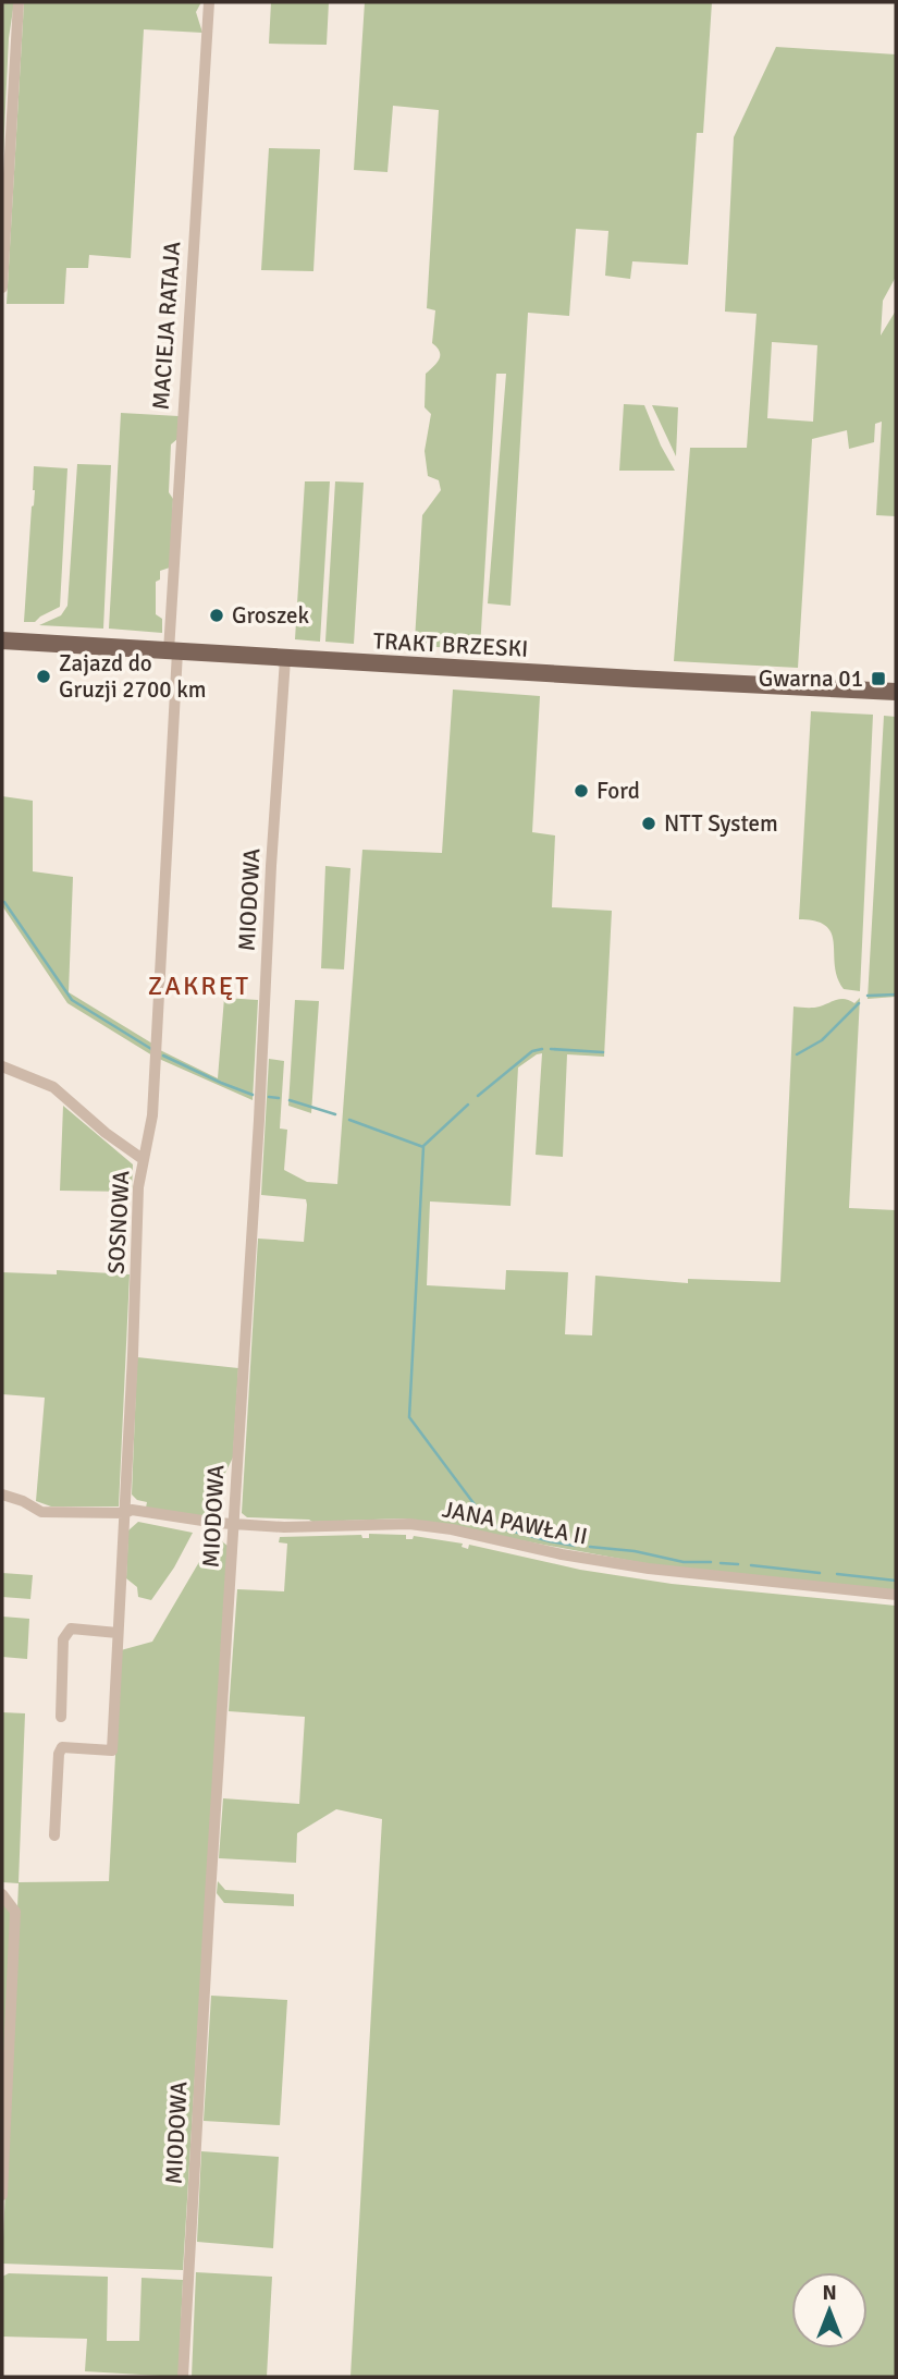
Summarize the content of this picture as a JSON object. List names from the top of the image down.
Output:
{
  "streets": {
    "main road": ["TRAKT BRZESKI"],
    "street": [
      "MACIEJA RATAJA",
      "MIODOWA",
      "SOSNOWA",
      "JANA PAWŁA II"
    ]
  },
  "crossings": [
    ["MACIEJA RATAJA", "TRAKT BRZESKI"],
    ["MACIEJA RATAJA", "SOSNOWA"],
    ["TRAKT BRZESKI", "MIODOWA"],
    ["TRAKT BRZESKI", "SOSNOWA"],
    ["MIODOWA", "JANA PAWŁA II"],
    ["SOSNOWA", "JANA PAWŁA II"]
  ],
  "districts": ["ZAKRĘT"],
  "places": {
    "other": [
      "Groszek",
      "Zajazd do Gruzji 2700 km",
      "Ford",
      "NTT System"
    ],
    "transit": ["Gwarna 01"]
  },
  "north": "top"
}
